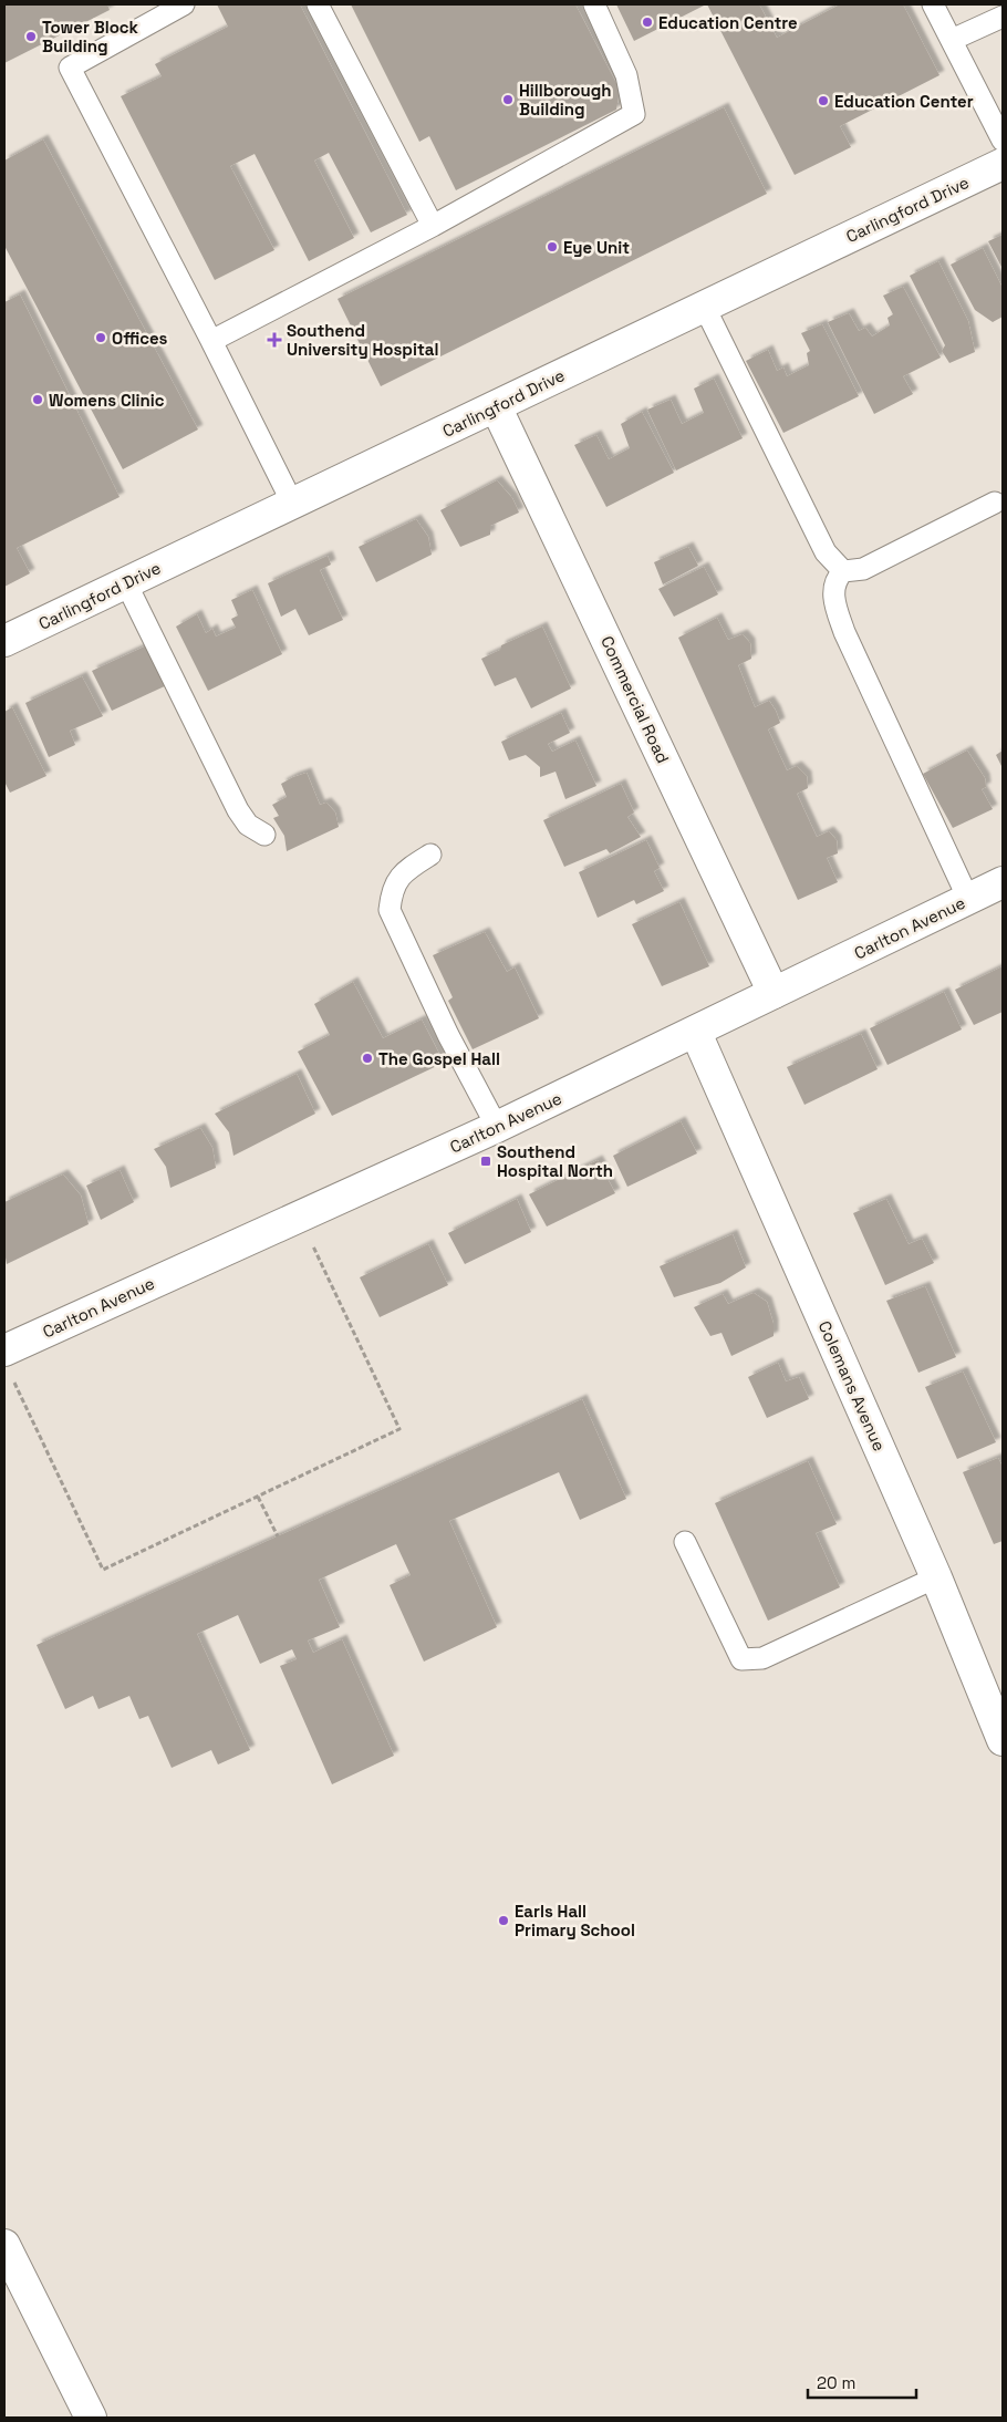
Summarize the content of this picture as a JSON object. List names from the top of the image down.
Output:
{
  "streets": {
    "street": [
      "Carlingford Drive",
      "Commercial Road",
      "Carlton Avenue",
      "Colemans Avenue"
    ]
  },
  "crossings": [
    ["Carlingford Drive", "Commercial Road"],
    ["Commercial Road", "Carlton Avenue"],
    ["Carlton Avenue", "Colemans Avenue"]
  ],
  "places": {
    "other": [
      "Education Centre",
      "Tower Block Building",
      "Hillborough Building",
      "Education Center",
      "Eye Unit",
      "Offices",
      "Womens Clinic",
      "The Gospel Hall",
      "Earls Hall Primary School"
    ],
    "health": ["Southend University Hospital"],
    "transit": ["Southend Hospital North"]
  },
  "scale_bar": "20 m"
}
